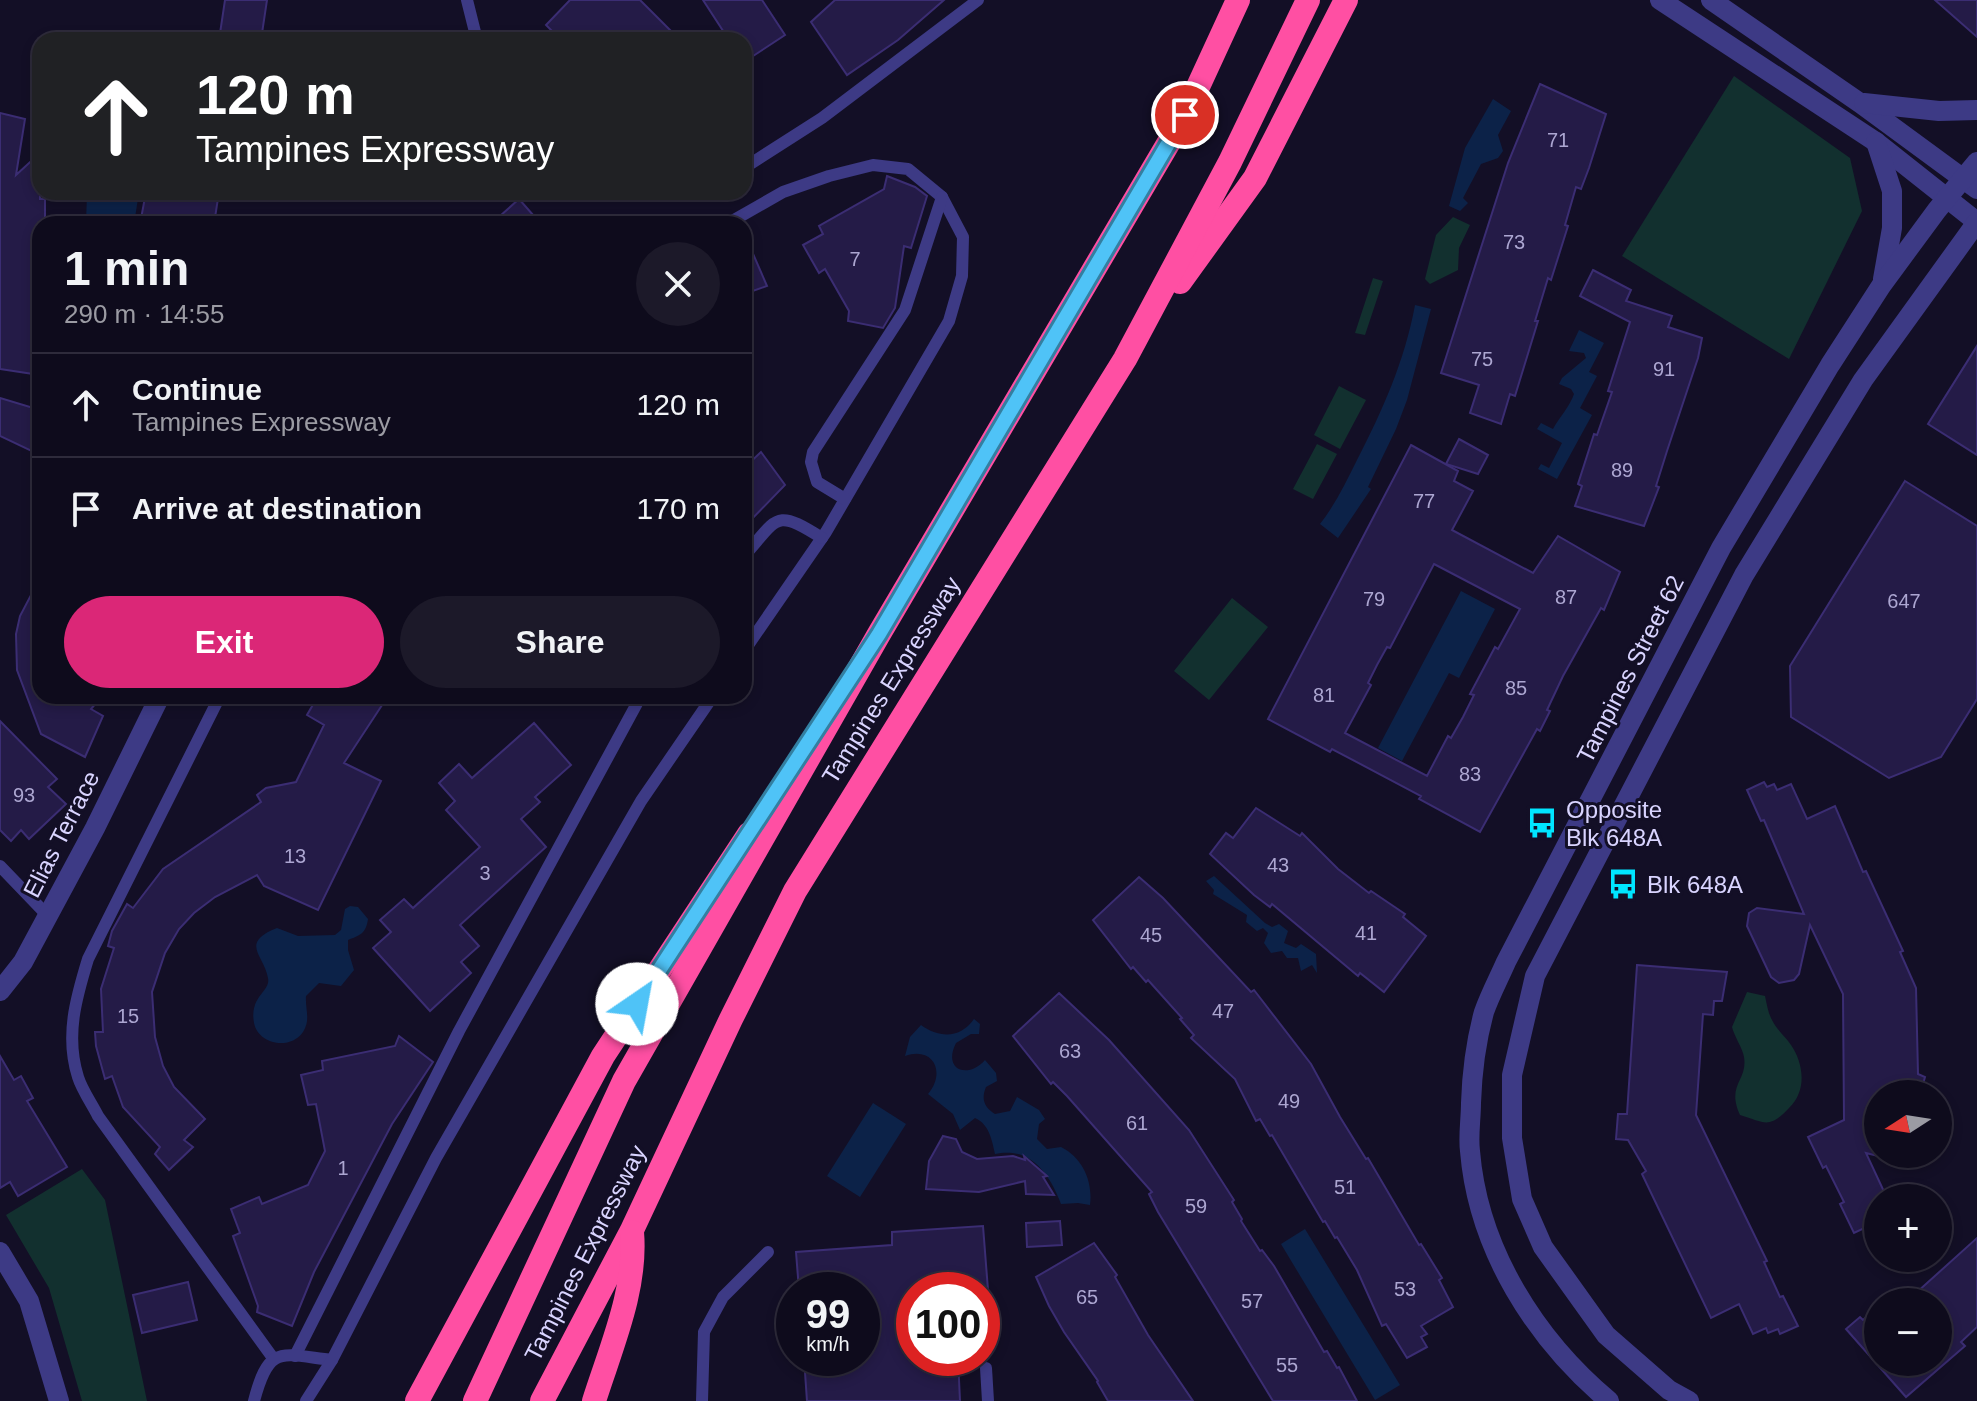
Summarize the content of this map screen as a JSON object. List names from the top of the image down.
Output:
{
  "streets": {
    "highway": ["Tampines Expressway"],
    "street": ["Tampines Street 62", "Elias Terrace"]
  },
  "places": {
    "bus stop": ["Opposite Blk 648A", "Blk 648A"]
  },
  "house_numbers": [
    "71",
    "73",
    "7",
    "75",
    "91",
    "89",
    "77",
    "87",
    "79",
    "647",
    "85",
    "81",
    "83",
    "93",
    "13",
    "43",
    "3",
    "41",
    "45",
    "47",
    "15",
    "63",
    "49",
    "61",
    "1",
    "51",
    "59",
    "53",
    "65",
    "57",
    "55"
  ],
  "north": "left",
  "page": {
    "turn": ["120 m", "Tampines Expressway"],
    "heading": ["1 min", "290 m · 14:55"],
    "list": [
      {
        "name": "Continue",
        "note": "Tampines Expressway",
        "value": "120 m"
      },
      {
        "name": "Arrive at destination",
        "value": "170 m"
      }
    ],
    "buttons": ["Exit", "Share"],
    "map_buttons": ["+", "−"],
    "speed": "99 km/h",
    "limit": "100"
  }
}
